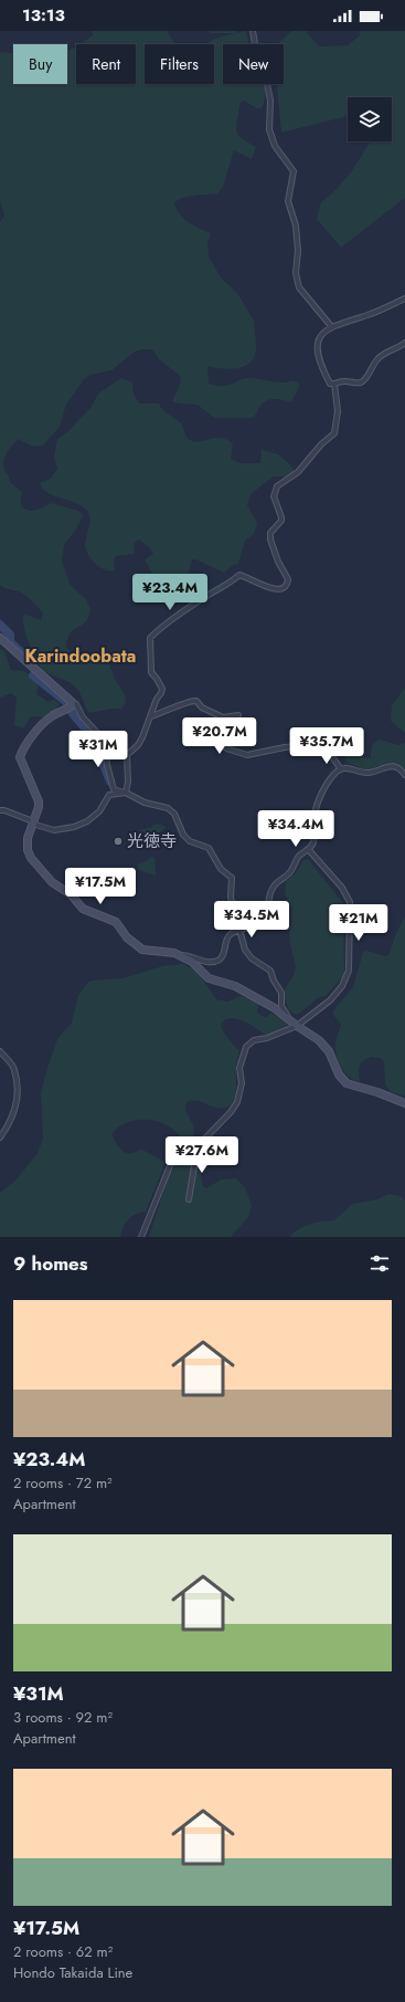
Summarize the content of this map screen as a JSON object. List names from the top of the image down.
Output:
{
  "districts": ["Karindoobata"],
  "places": ["光徳寺"],
  "page": {
    "status": "13:13",
    "chip": [
      "Buy",
      "Rent",
      "Filters",
      "New"
    ],
    "price": [
      "¥23.4M",
      "¥20.7M",
      "¥35.7M",
      "¥31M",
      "¥34.4M",
      "¥17.5M",
      "¥34.5M",
      "¥21M",
      "¥27.6M"
    ],
    "heading": "9 homes",
    "list": [
      {
        "name": "¥23.4M",
        "note": "2 rooms · 72 m² · Apartment"
      },
      {
        "name": "¥31M",
        "note": "3 rooms · 92 m² · Apartment"
      },
      {
        "name": "¥17.5M",
        "note": "2 rooms · 62 m² · Hondo Takaida Line"
      }
    ]
  }
}
